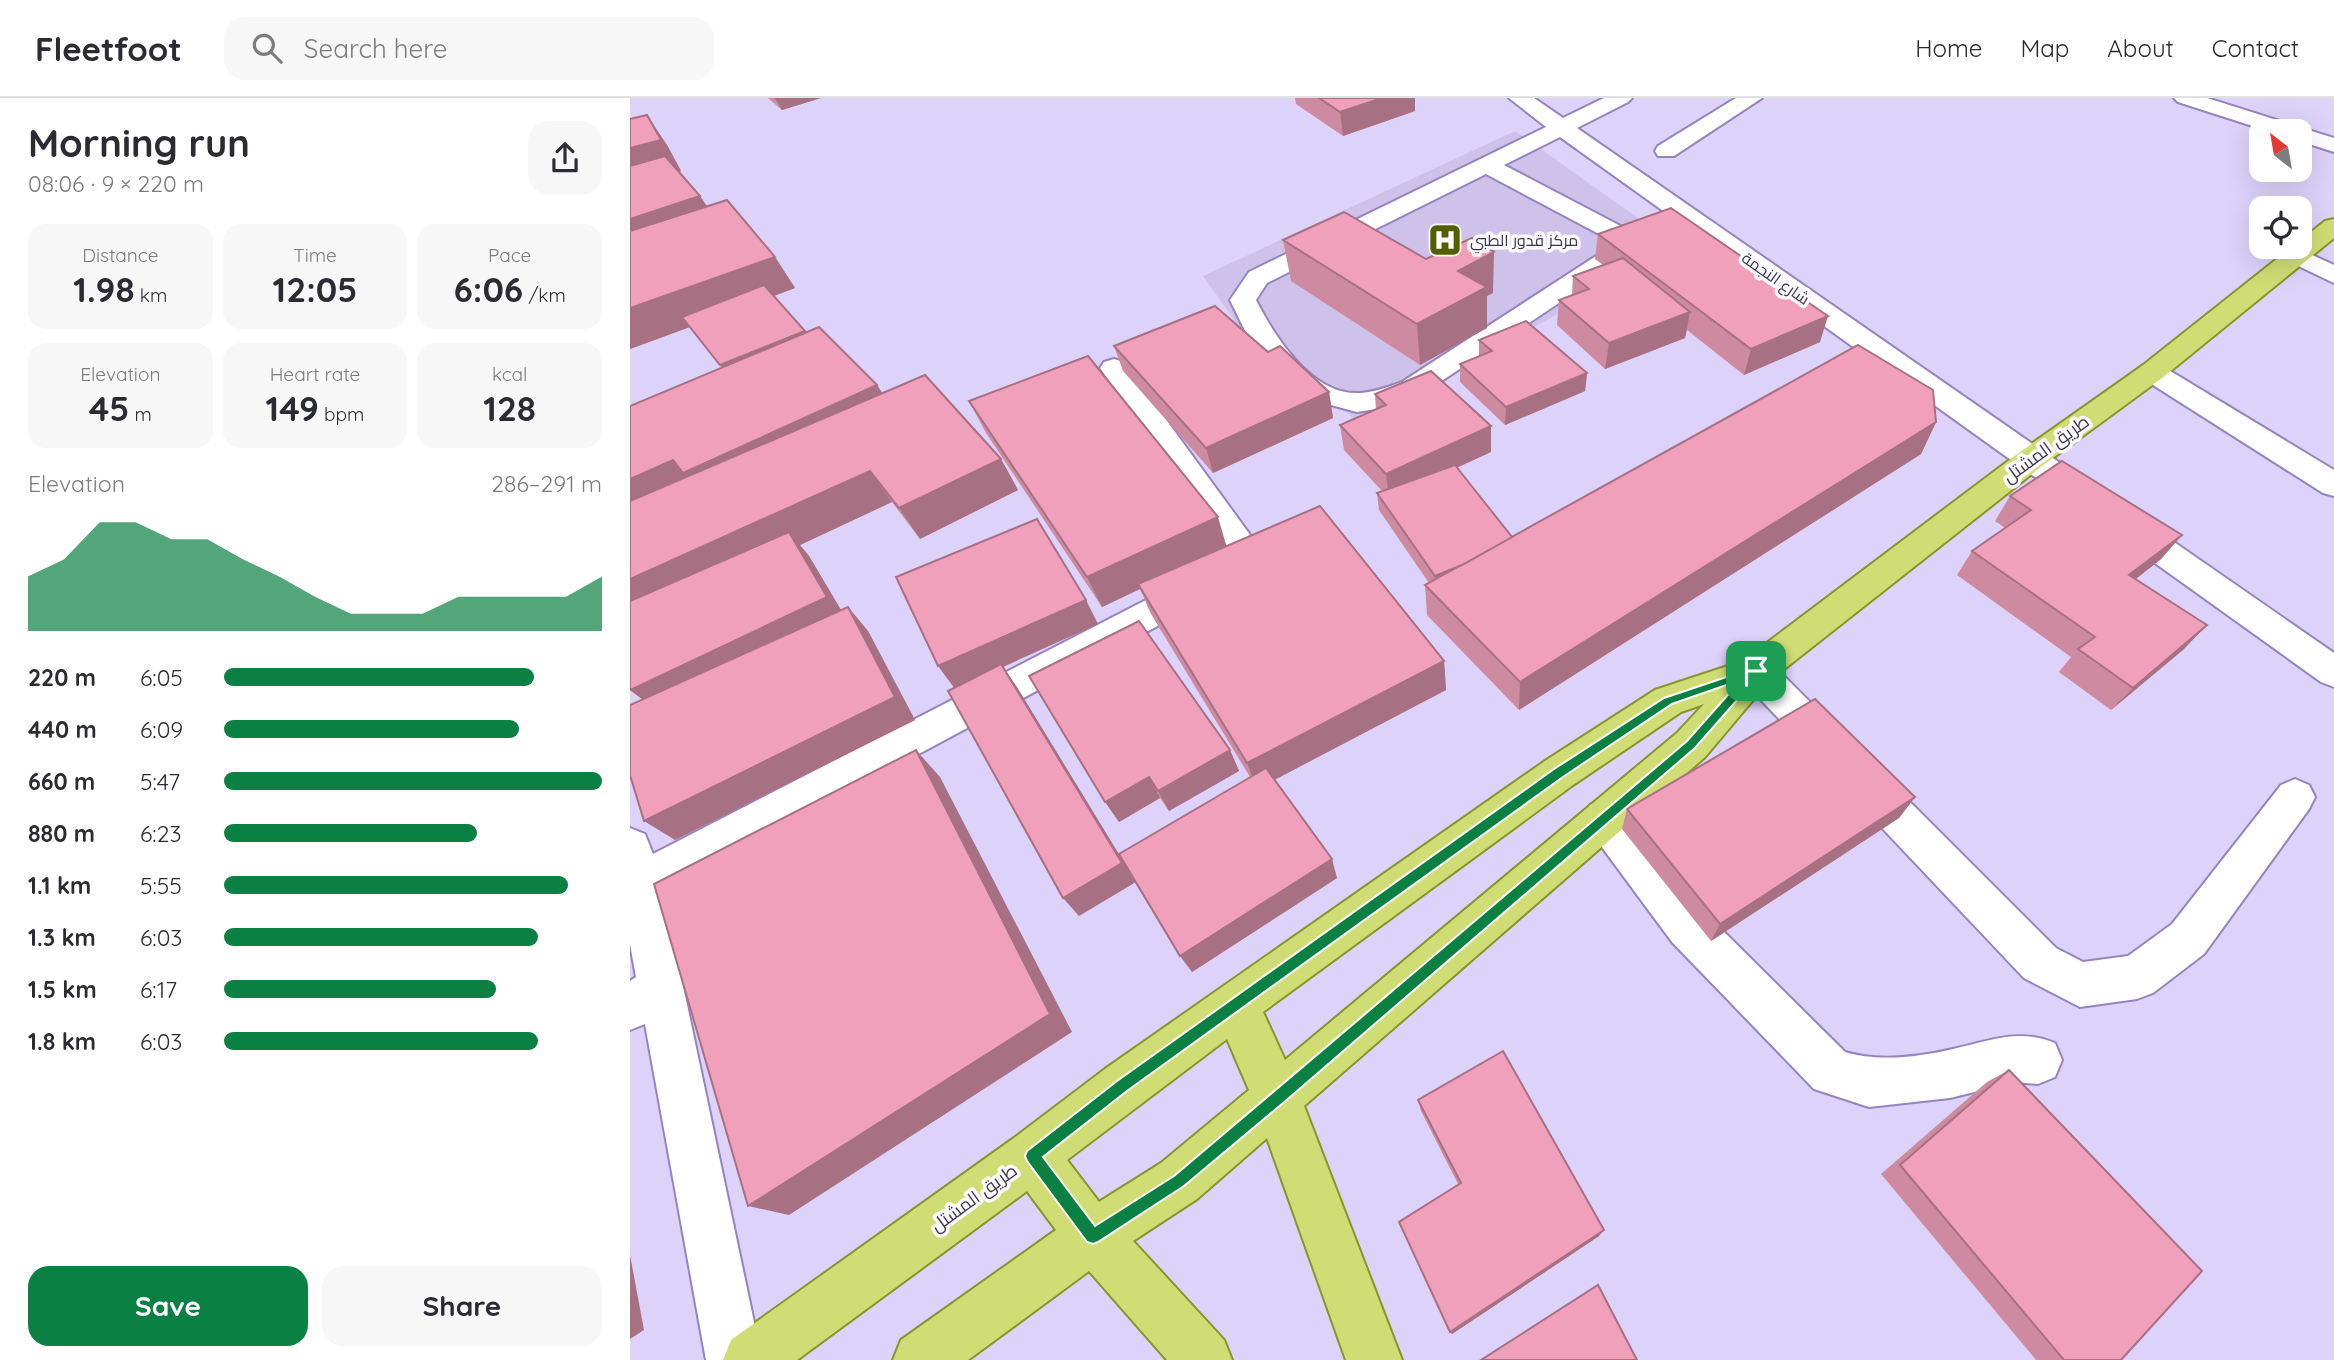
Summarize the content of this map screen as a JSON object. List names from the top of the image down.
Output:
{
  "streets": {
    "main road": ["طريق المشتل"],
    "street": ["شارع النجمة"]
  },
  "crossings": [
    ["شارع النجمة", "طريق المشتل"]
  ],
  "places": {
    "hospital": ["مركز قدور الطبي"]
  },
  "north": "top left",
  "page": {
    "header": "Fleetfoot",
    "search": "Search here",
    "nav": [
      "Home",
      "Map",
      "About",
      "Contact"
    ],
    "heading": ["Morning run", "08:06 · 9 × 220 m"],
    "stats": [
      ["Distance", "1.98 km"],
      ["Time", "12:05"],
      ["Pace", "6:06 /km"],
      ["Elevation", "45 m"],
      ["Heart rate", "149 bpm"],
      ["kcal", "128"]
    ],
    "chart": ["Elevation", "286–291 m"],
    "list": [
      {
        "name": "220 m",
        "note": "6:05"
      },
      {
        "name": "440 m",
        "note": "6:09"
      },
      {
        "name": "660 m",
        "note": "5:47"
      },
      {
        "name": "880 m",
        "note": "6:23"
      },
      {
        "name": "1.1 km",
        "note": "5:55"
      },
      {
        "name": "1.3 km",
        "note": "6:03"
      },
      {
        "name": "1.5 km",
        "note": "6:17"
      },
      {
        "name": "1.8 km",
        "note": "6:03"
      }
    ],
    "buttons": ["Save", "Share"]
  }
}
